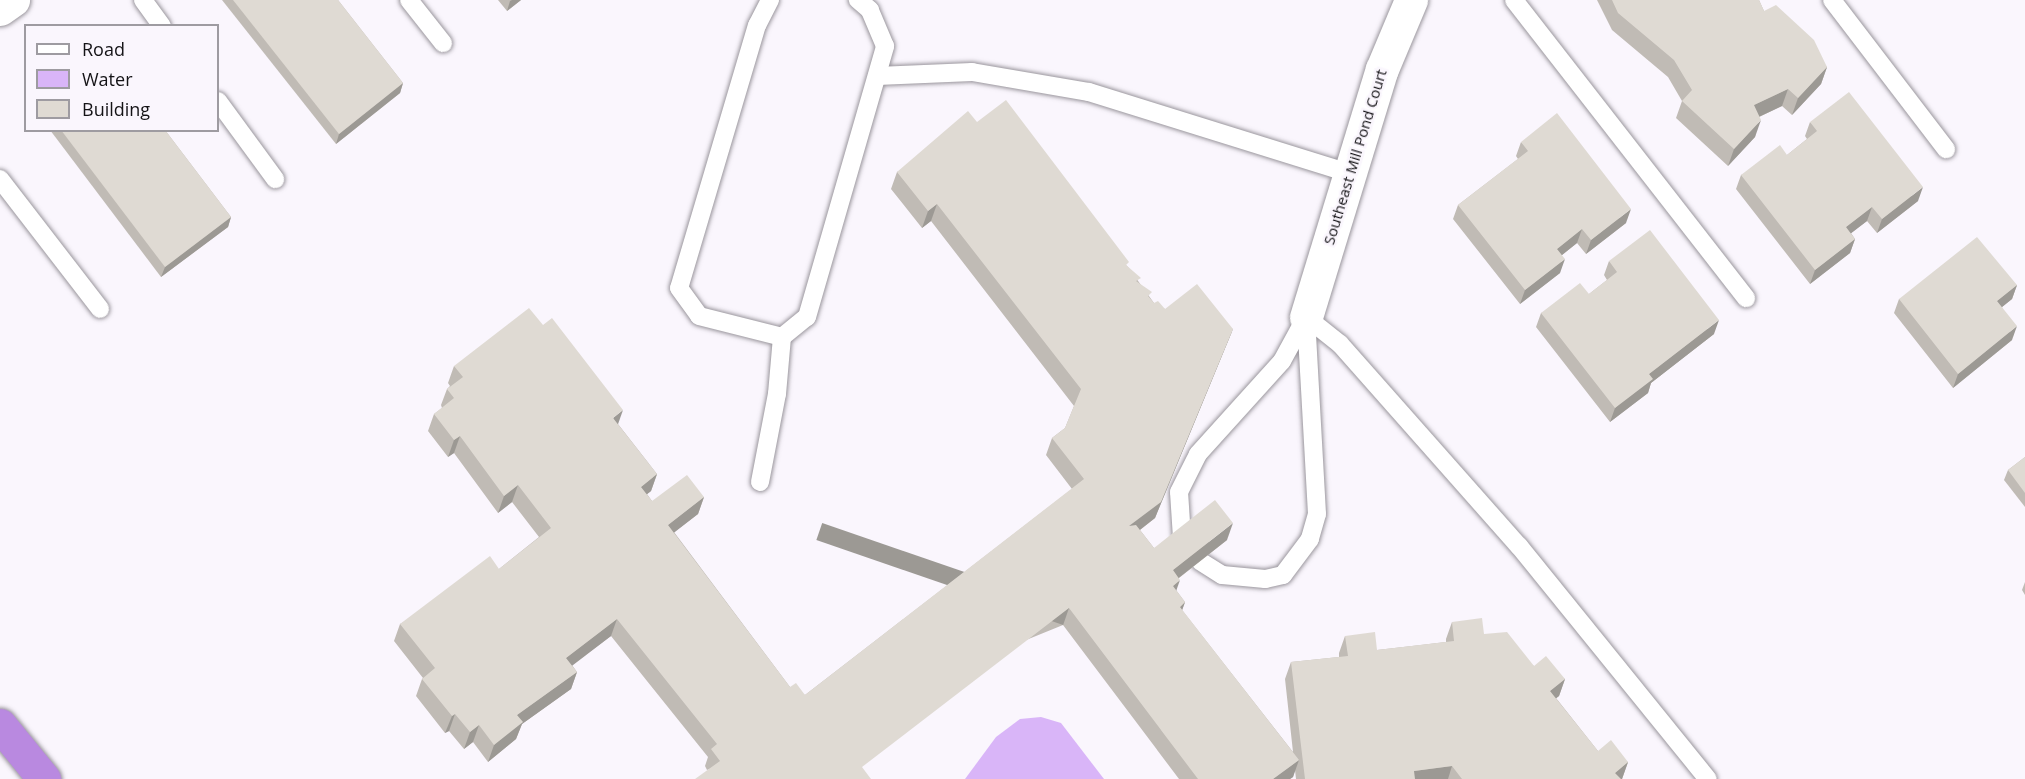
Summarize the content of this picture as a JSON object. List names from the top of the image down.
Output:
{
  "streets": {
    "street": ["Southeast Mill Pond Court"]
  },
  "legend": ["Road", "Water", "Building"]
}
